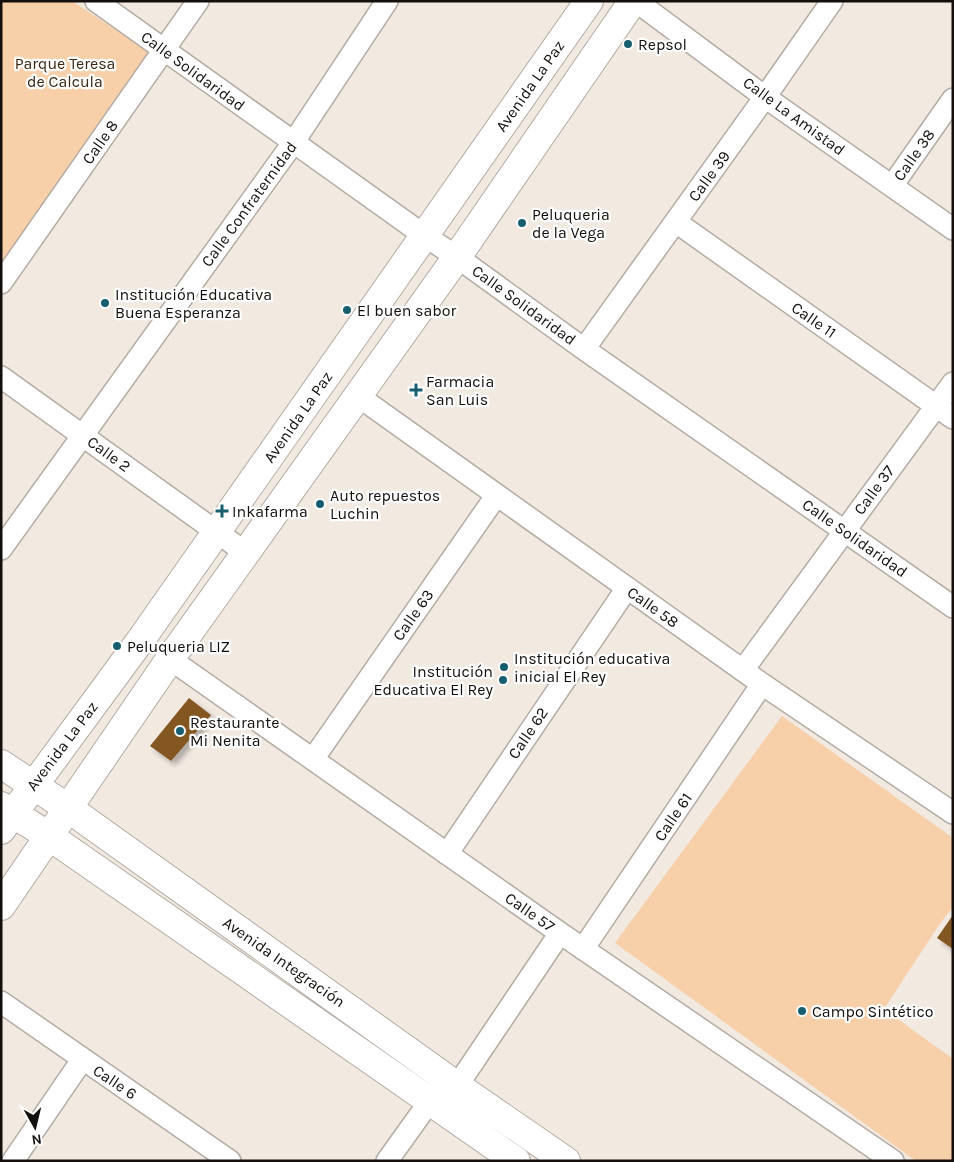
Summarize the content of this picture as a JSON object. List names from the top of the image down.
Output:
{
  "streets": {
    "street": [
      "Calle Solidaridad",
      "Avenida La Paz",
      "Calle La Amistad",
      "Calle 8",
      "Calle 38",
      "Calle 39",
      "Calle Confraternidad",
      "Calle 11",
      "Calle 2",
      "Calle 37",
      "Calle 58",
      "Calle 63",
      "Calle 62",
      "Calle 61",
      "Calle 57",
      "Avenida Integración",
      "Calle 6"
    ]
  },
  "crossings": [
    ["Calle Solidaridad", "Avenida La Paz"],
    ["Calle Solidaridad", "Calle 8"],
    ["Calle Solidaridad", "Calle 39"],
    ["Calle Solidaridad", "Calle Confraternidad"],
    ["Calle Solidaridad", "Calle 37"],
    ["Avenida La Paz", "Calle 2"],
    ["Avenida La Paz", "Avenida Integración"],
    ["Calle La Amistad", "Calle 38"],
    ["Calle La Amistad", "Calle 39"],
    ["Calle 39", "Calle 11"],
    ["Calle Confraternidad", "Calle 2"],
    ["Calle 11", "Calle 37"],
    ["Calle 37", "Calle 58"],
    ["Calle 58", "Calle 63"],
    ["Calle 58", "Calle 62"],
    ["Calle 58", "Calle 61"],
    ["Calle 63", "Calle 57"],
    ["Calle 62", "Calle 57"],
    ["Calle 61", "Calle 57"]
  ],
  "parks": ["Parque Teresa de Calcula"],
  "places": {
    "other": [
      "Repsol",
      "Peluqueria de la Vega",
      "Institución Educativa Buena Esperanza",
      "El buen sabor",
      "Auto repuestos Luchin",
      "Peluqueria LIZ",
      "Institución educativa inicial El Rey",
      "Institución Educativa El Rey",
      "Restaurante Mi Nenita",
      "Campo Sintético"
    ],
    "health": ["Farmacia San Luis", "Inkafarma"]
  },
  "north": "bottom"
}
